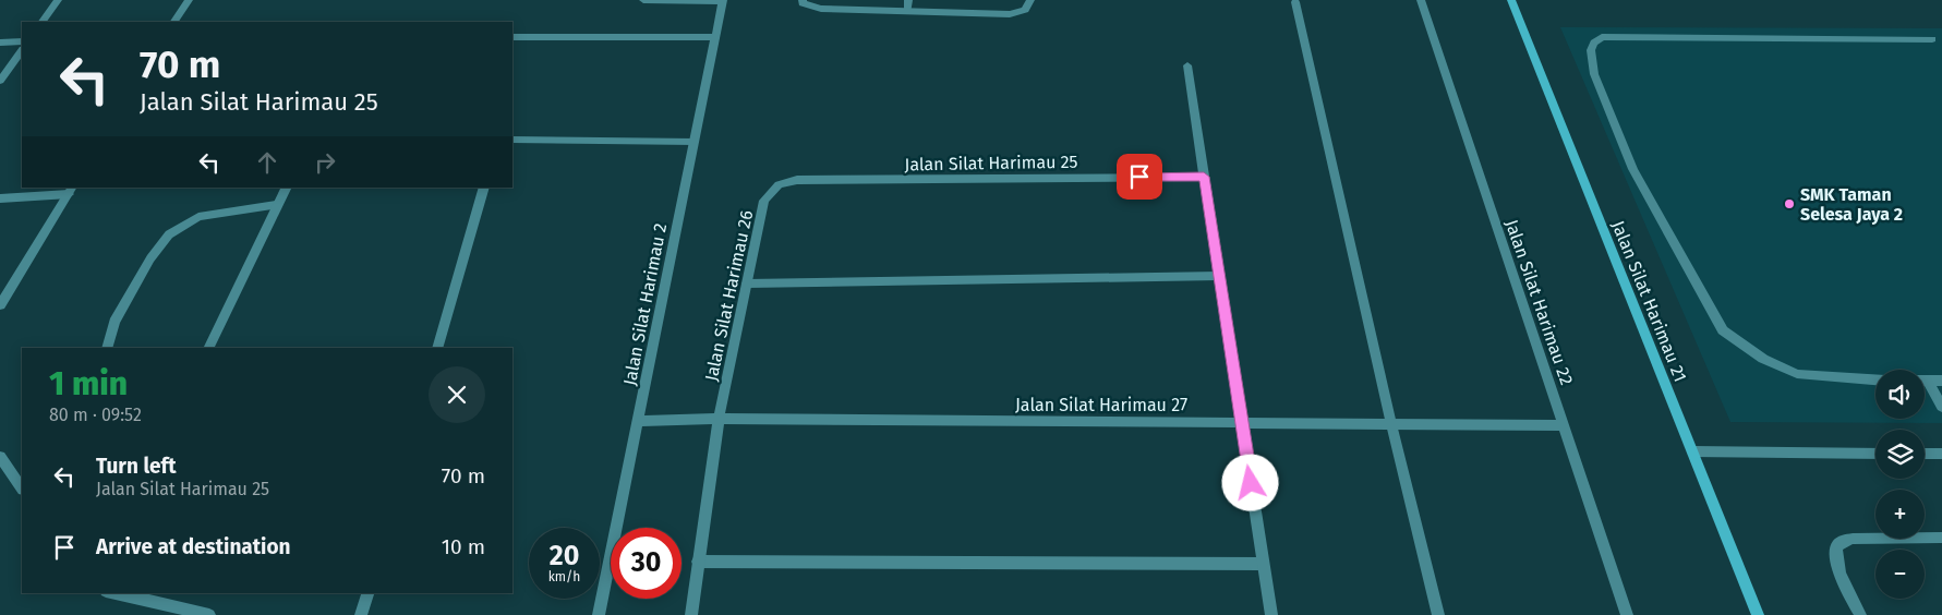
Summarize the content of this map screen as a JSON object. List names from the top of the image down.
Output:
{
  "streets": {
    "street": [
      "Jalan Silat Harimau 25",
      "Jalan Silat Harimau 26",
      "Jalan Silat Harimau 21",
      "Jalan Silat Harimau 22",
      "Jalan Silat Harimau 2",
      "Jalan Silat Harimau 27"
    ]
  },
  "crossings": [
    ["Jalan Silat Harimau 25", "Jalan Silat Harimau 26"],
    ["Jalan Silat Harimau 26", "Jalan Silat Harimau 27"],
    ["Jalan Silat Harimau 22", "Jalan Silat Harimau 27"],
    ["Jalan Silat Harimau 2", "Jalan Silat Harimau 27"]
  ],
  "places": ["SMK Taman Selesa Jaya 2"],
  "page": {
    "turn": ["70 m", "Jalan Silat Harimau 25"],
    "heading": ["1 min", "80 m · 09:52"],
    "map_buttons": ["+", "−"],
    "list": [
      {
        "name": "Turn left",
        "note": "Jalan Silat Harimau 25",
        "value": "70 m"
      },
      {
        "name": "Arrive at destination",
        "value": "10 m"
      }
    ],
    "speed": "20 km/h",
    "limit": "30"
  }
}
